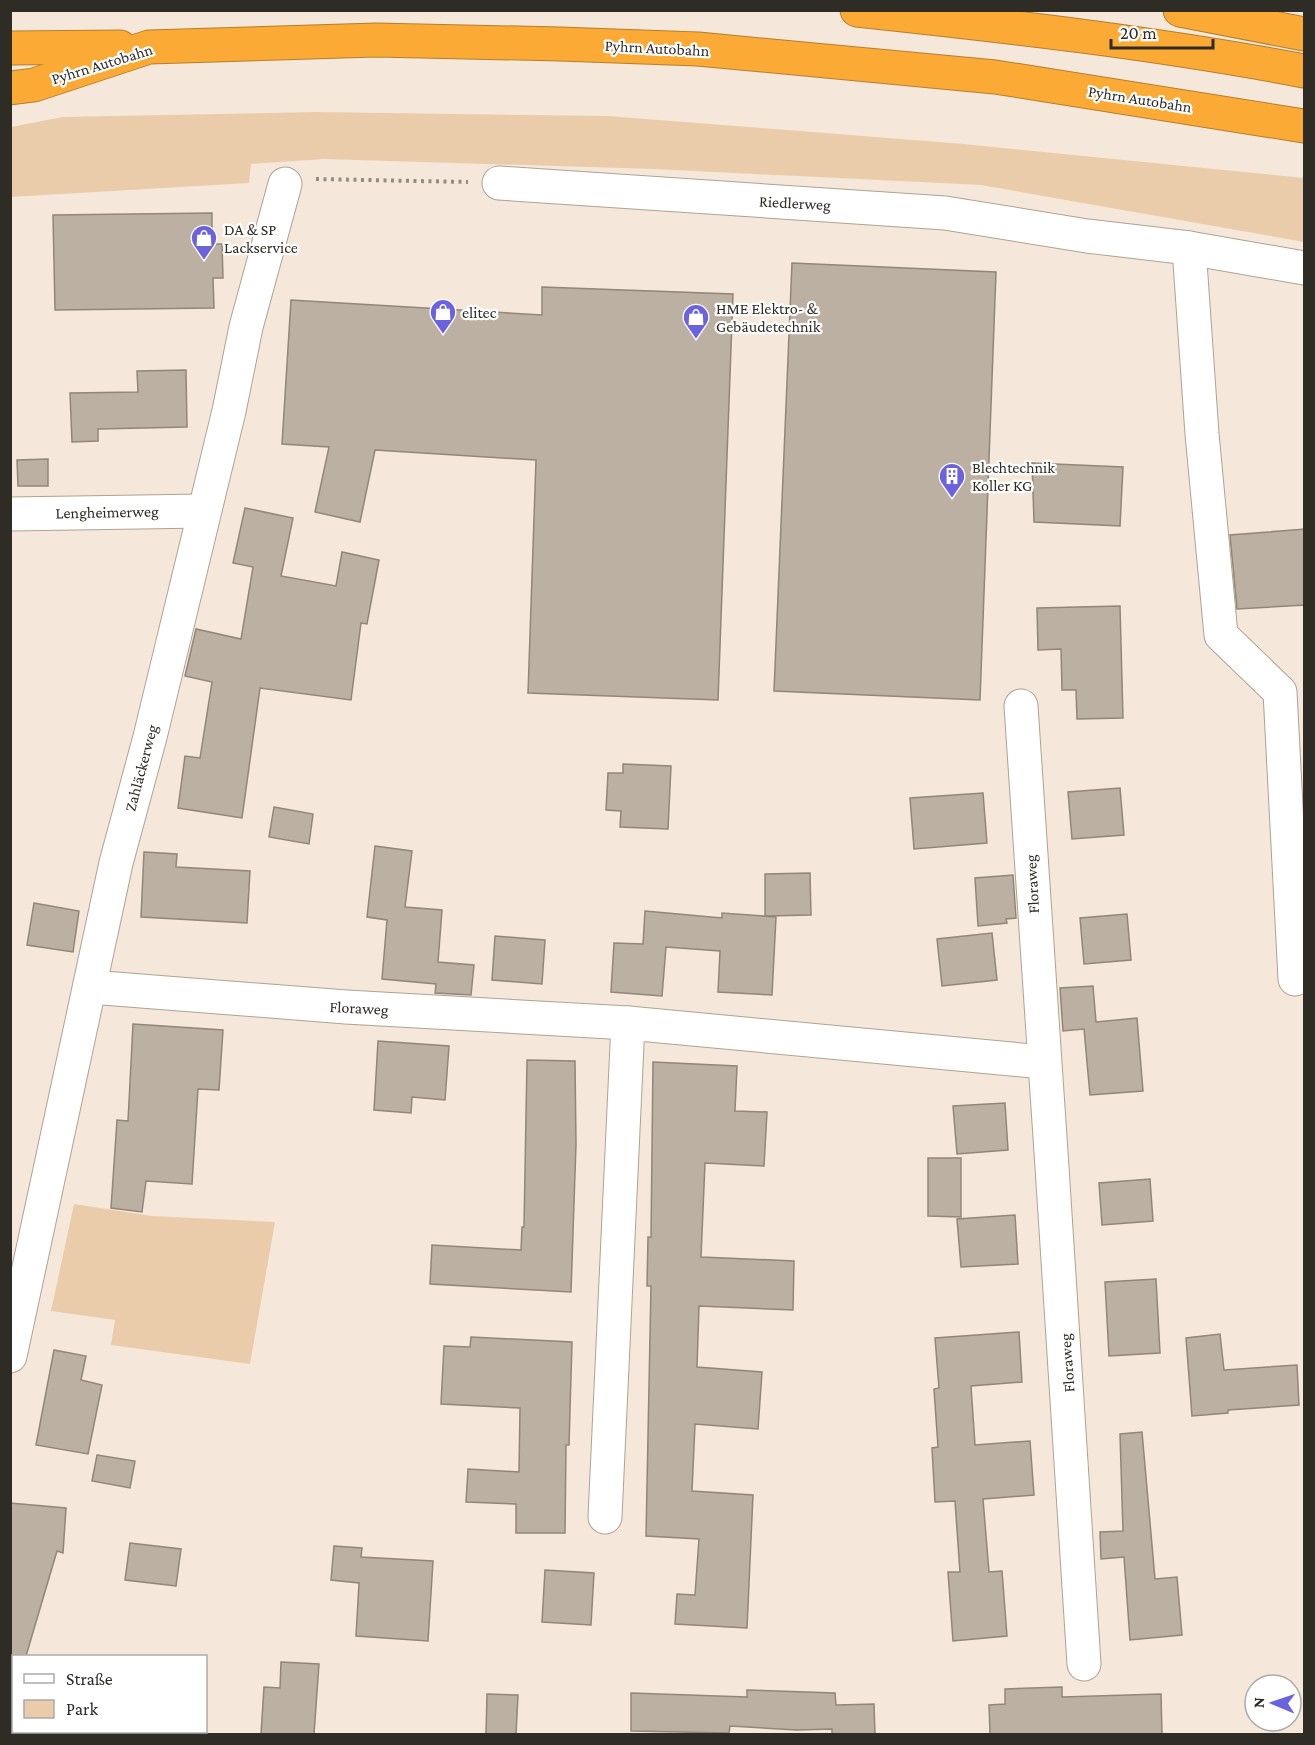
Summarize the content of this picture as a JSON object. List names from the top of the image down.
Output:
{
  "streets": {
    "highway": ["Pyhrn Autobahn"],
    "street": [
      "Riedlerweg",
      "Lengheimerweg",
      "Zahläckerweg",
      "Floraweg"
    ]
  },
  "crossings": [
    ["Lengheimerweg", "Zahläckerweg"],
    ["Zahläckerweg", "Floraweg"]
  ],
  "places": {
    "shop": ["DA & SP Lackservice", "elitec", "HME Elektro- & Gebäudetechnik"],
    "building": ["Blechtechnik Koller KG"]
  },
  "legend": ["Straße", "Park"],
  "scale_bar": "20 m",
  "north": "left"
}
